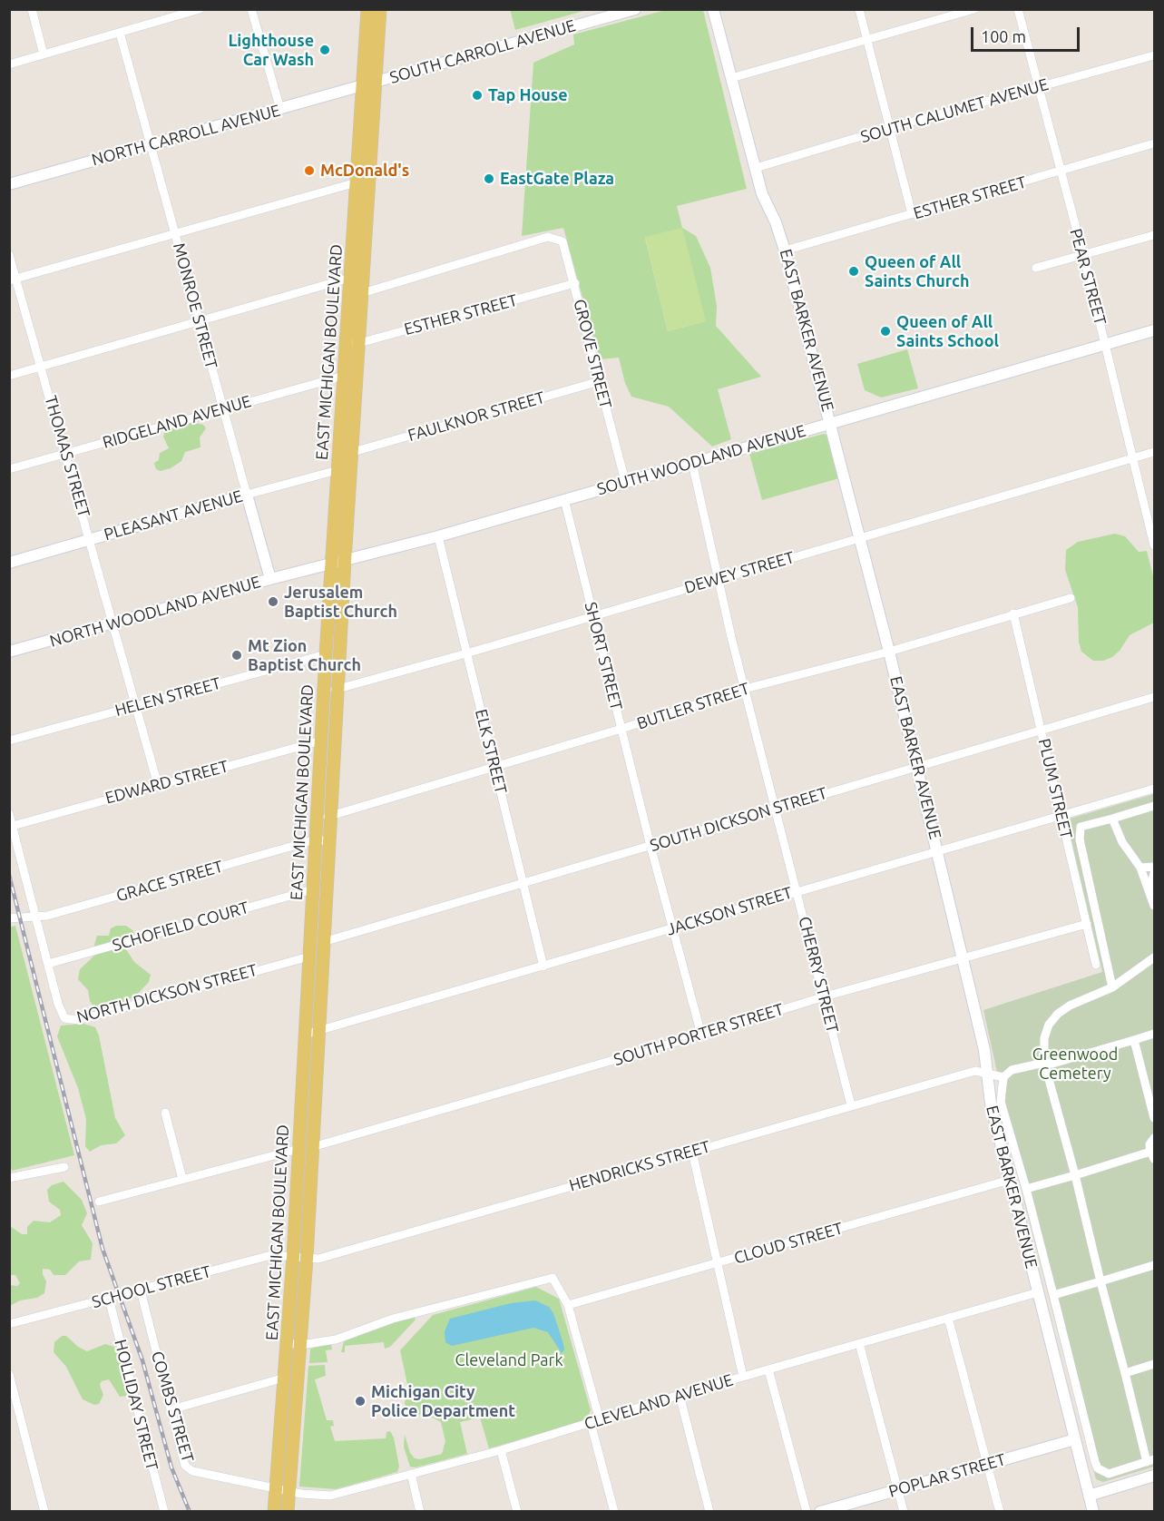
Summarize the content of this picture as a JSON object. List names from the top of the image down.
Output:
{
  "streets": {
    "main road": ["EAST MICHIGAN BOULEVARD"],
    "street": [
      "SOUTH CARROLL AVENUE",
      "SOUTH CALUMET AVENUE",
      "NORTH CARROLL AVENUE",
      "ESTHER STREET",
      "PEAR STREET",
      "MONROE STREET",
      "EAST BARKER AVENUE",
      "GROVE STREET",
      "FAULKNOR STREET",
      "RIDGELAND AVENUE",
      "THOMAS STREET",
      "SOUTH WOODLAND AVENUE",
      "PLEASANT AVENUE",
      "DEWEY STREET",
      "NORTH WOODLAND AVENUE",
      "SHORT STREET",
      "HELEN STREET",
      "BUTLER STREET",
      "ELK STREET",
      "EDWARD STREET",
      "PLUM STREET",
      "SOUTH DICKSON STREET",
      "GRACE STREET",
      "JACKSON STREET",
      "SCHOFIELD COURT",
      "CHERRY STREET",
      "NORTH DICKSON STREET",
      "SOUTH PORTER STREET",
      "HENDRICKS STREET",
      "CLOUD STREET",
      "SCHOOL STREET",
      "CLEVELAND AVENUE",
      "HOLLIDAY STREET",
      "COMBS STREET",
      "POPLAR STREET"
    ]
  },
  "crossings": [
    ["SOUTH CARROLL AVENUE", "NORTH CARROLL AVENUE"],
    ["SOUTH CARROLL AVENUE", "EAST MICHIGAN BOULEVARD"],
    ["SOUTH CALUMET AVENUE", "PEAR STREET"],
    ["SOUTH CALUMET AVENUE", "EAST BARKER AVENUE"],
    ["NORTH CARROLL AVENUE", "MONROE STREET"],
    ["NORTH CARROLL AVENUE", "EAST MICHIGAN BOULEVARD"],
    ["ESTHER STREET", "PEAR STREET"],
    ["ESTHER STREET", "EAST BARKER AVENUE"],
    ["ESTHER STREET", "EAST MICHIGAN BOULEVARD"],
    ["ESTHER STREET", "GROVE STREET"],
    ["PEAR STREET", "SOUTH WOODLAND AVENUE"],
    ["PEAR STREET", "DEWEY STREET"],
    ["MONROE STREET", "RIDGELAND AVENUE"],
    ["MONROE STREET", "PLEASANT AVENUE"],
    ["MONROE STREET", "NORTH WOODLAND AVENUE"],
    ["EAST BARKER AVENUE", "SOUTH WOODLAND AVENUE"],
    ["EAST BARKER AVENUE", "DEWEY STREET"],
    ["EAST BARKER AVENUE", "BUTLER STREET"],
    ["EAST BARKER AVENUE", "SOUTH DICKSON STREET"],
    ["EAST BARKER AVENUE", "JACKSON STREET"],
    ["EAST BARKER AVENUE", "SOUTH PORTER STREET"],
    ["EAST BARKER AVENUE", "HENDRICKS STREET"],
    ["EAST BARKER AVENUE", "CLOUD STREET"],
    ["EAST BARKER AVENUE", "CLEVELAND AVENUE"],
    ["EAST BARKER AVENUE", "POPLAR STREET"],
    ["EAST MICHIGAN BOULEVARD", "GROVE STREET"],
    ["EAST MICHIGAN BOULEVARD", "FAULKNOR STREET"],
    ["EAST MICHIGAN BOULEVARD", "RIDGELAND AVENUE"],
    ["EAST MICHIGAN BOULEVARD", "PLEASANT AVENUE"],
    ["EAST MICHIGAN BOULEVARD", "DEWEY STREET"],
    ["EAST MICHIGAN BOULEVARD", "NORTH WOODLAND AVENUE"],
    ["EAST MICHIGAN BOULEVARD", "HELEN STREET"],
    ["EAST MICHIGAN BOULEVARD", "BUTLER STREET"],
    ["EAST MICHIGAN BOULEVARD", "EDWARD STREET"],
    ["EAST MICHIGAN BOULEVARD", "SOUTH DICKSON STREET"],
    ["EAST MICHIGAN BOULEVARD", "GRACE STREET"],
    ["EAST MICHIGAN BOULEVARD", "JACKSON STREET"],
    ["EAST MICHIGAN BOULEVARD", "SCHOFIELD COURT"],
    ["EAST MICHIGAN BOULEVARD", "NORTH DICKSON STREET"],
    ["EAST MICHIGAN BOULEVARD", "SOUTH PORTER STREET"],
    ["EAST MICHIGAN BOULEVARD", "HENDRICKS STREET"],
    ["EAST MICHIGAN BOULEVARD", "SCHOOL STREET"],
    ["EAST MICHIGAN BOULEVARD", "CLEVELAND AVENUE"],
    ["EAST MICHIGAN BOULEVARD", "COMBS STREET"],
    ["GROVE STREET", "FAULKNOR STREET"],
    ["GROVE STREET", "SOUTH WOODLAND AVENUE"],
    ["RIDGELAND AVENUE", "THOMAS STREET"],
    ["THOMAS STREET", "PLEASANT AVENUE"],
    ["THOMAS STREET", "NORTH WOODLAND AVENUE"],
    ["THOMAS STREET", "HELEN STREET"],
    ["THOMAS STREET", "EDWARD STREET"],
    ["SOUTH WOODLAND AVENUE", "NORTH WOODLAND AVENUE"],
    ["SOUTH WOODLAND AVENUE", "SHORT STREET"],
    ["SOUTH WOODLAND AVENUE", "ELK STREET"],
    ["SOUTH WOODLAND AVENUE", "CHERRY STREET"],
    ["DEWEY STREET", "SHORT STREET"],
    ["DEWEY STREET", "ELK STREET"],
    ["DEWEY STREET", "CHERRY STREET"],
    ["NORTH WOODLAND AVENUE", "ELK STREET"],
    ["SHORT STREET", "BUTLER STREET"],
    ["SHORT STREET", "SOUTH DICKSON STREET"],
    ["SHORT STREET", "JACKSON STREET"],
    ["SHORT STREET", "SOUTH PORTER STREET"],
    ["BUTLER STREET", "ELK STREET"],
    ["BUTLER STREET", "PLUM STREET"],
    ["BUTLER STREET", "CHERRY STREET"],
    ["ELK STREET", "SOUTH DICKSON STREET"],
    ["ELK STREET", "JACKSON STREET"],
    ["PLUM STREET", "SOUTH DICKSON STREET"],
    ["PLUM STREET", "JACKSON STREET"],
    ["PLUM STREET", "SOUTH PORTER STREET"],
    ["SOUTH DICKSON STREET", "CHERRY STREET"],
    ["GRACE STREET", "NORTH DICKSON STREET"],
    ["JACKSON STREET", "CHERRY STREET"],
    ["SCHOFIELD COURT", "NORTH DICKSON STREET"],
    ["CHERRY STREET", "SOUTH PORTER STREET"],
    ["CHERRY STREET", "HENDRICKS STREET"],
    ["HENDRICKS STREET", "SCHOOL STREET"],
    ["SCHOOL STREET", "HOLLIDAY STREET"],
    ["SCHOOL STREET", "COMBS STREET"],
    ["CLEVELAND AVENUE", "COMBS STREET"]
  ],
  "parks": ["Greenwood Cemetery", "Cleveland Park"],
  "places": [
    "Lighthouse Car Wash",
    "Tap House",
    "McDonald's",
    "EastGate Plaza",
    "Queen of All Saints Church",
    "Queen of All Saints School",
    "Jerusalem Baptist Church",
    "Mt Zion Baptist Church",
    "Michigan City Police Department"
  ],
  "scale_bar": "100 m"
}
